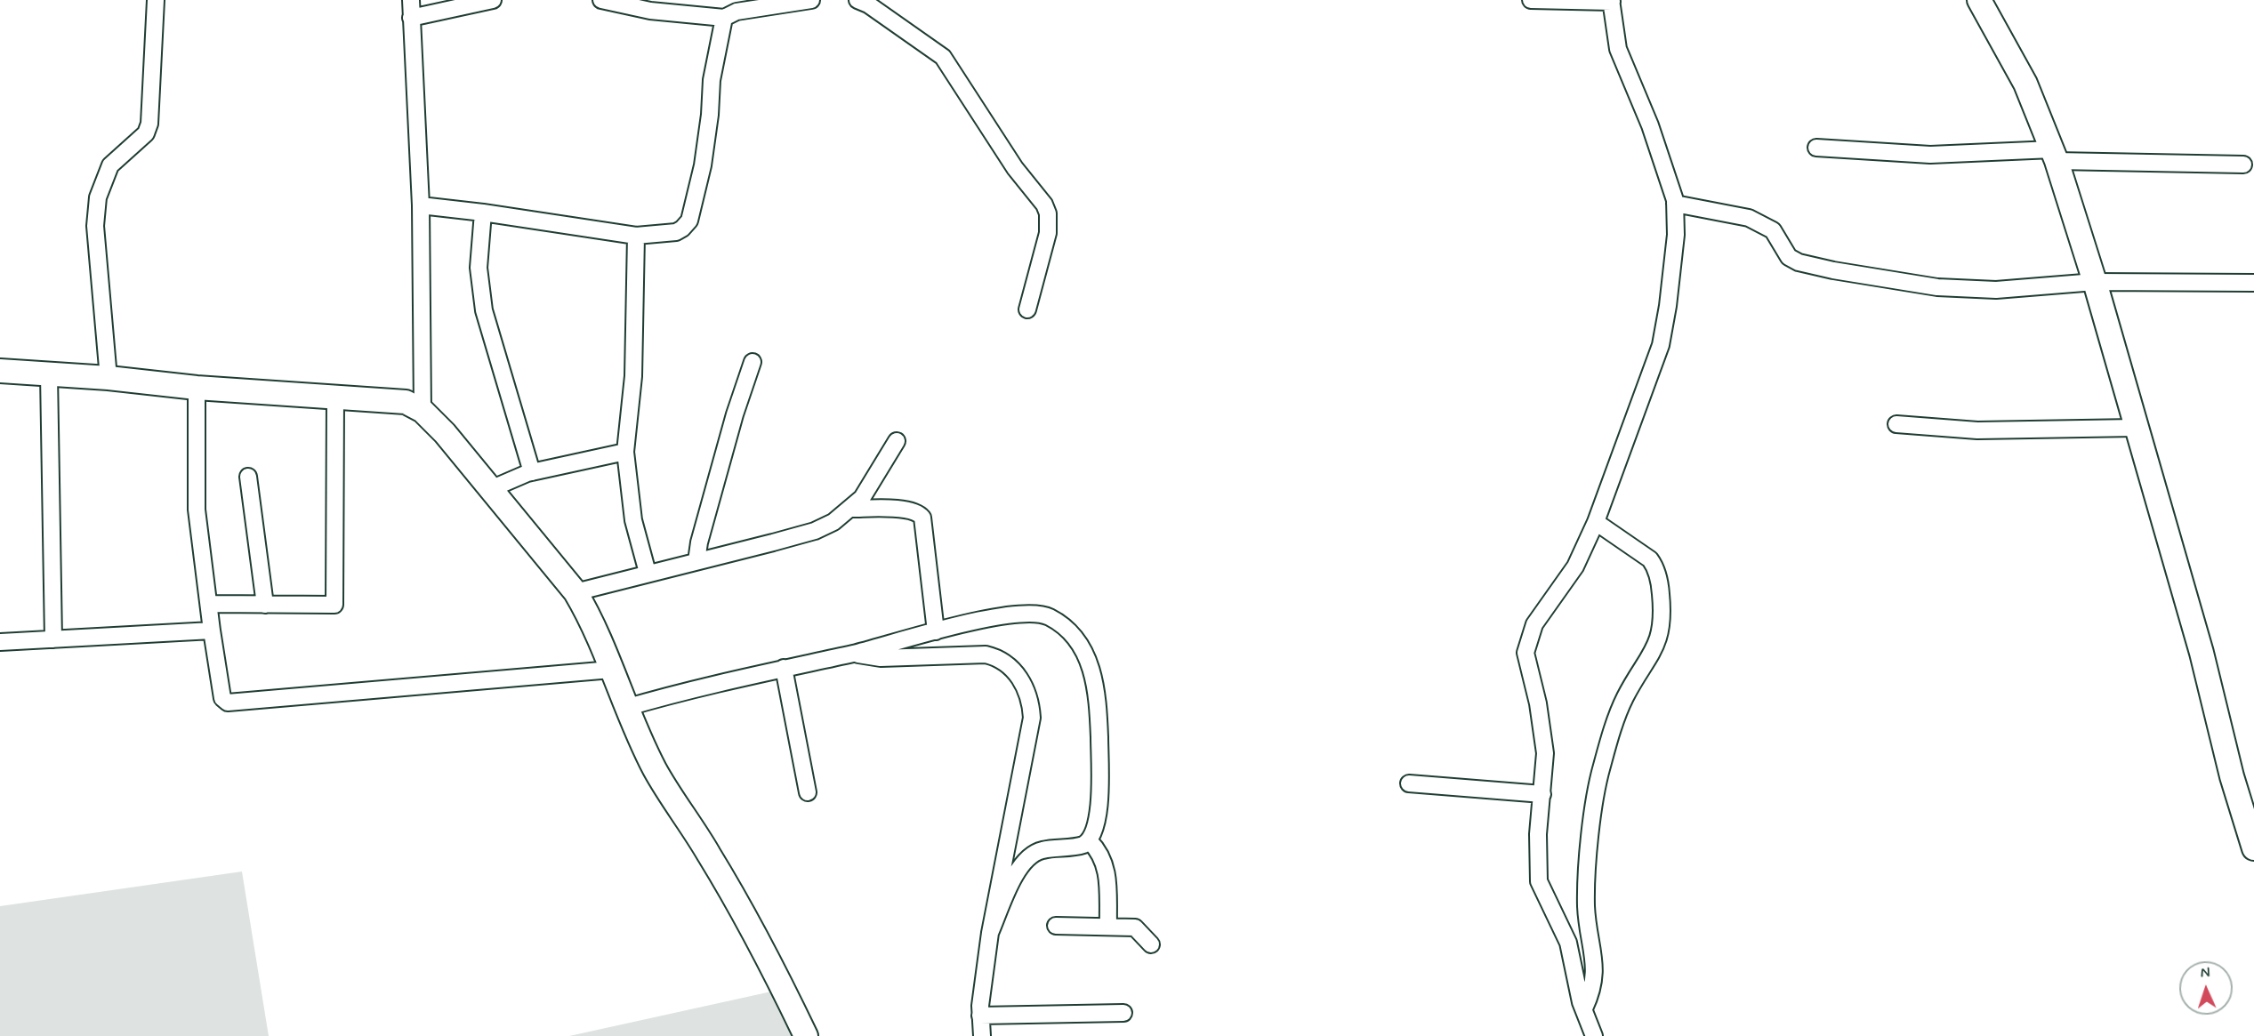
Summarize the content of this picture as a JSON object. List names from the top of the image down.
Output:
{
  "north": "top"
}
